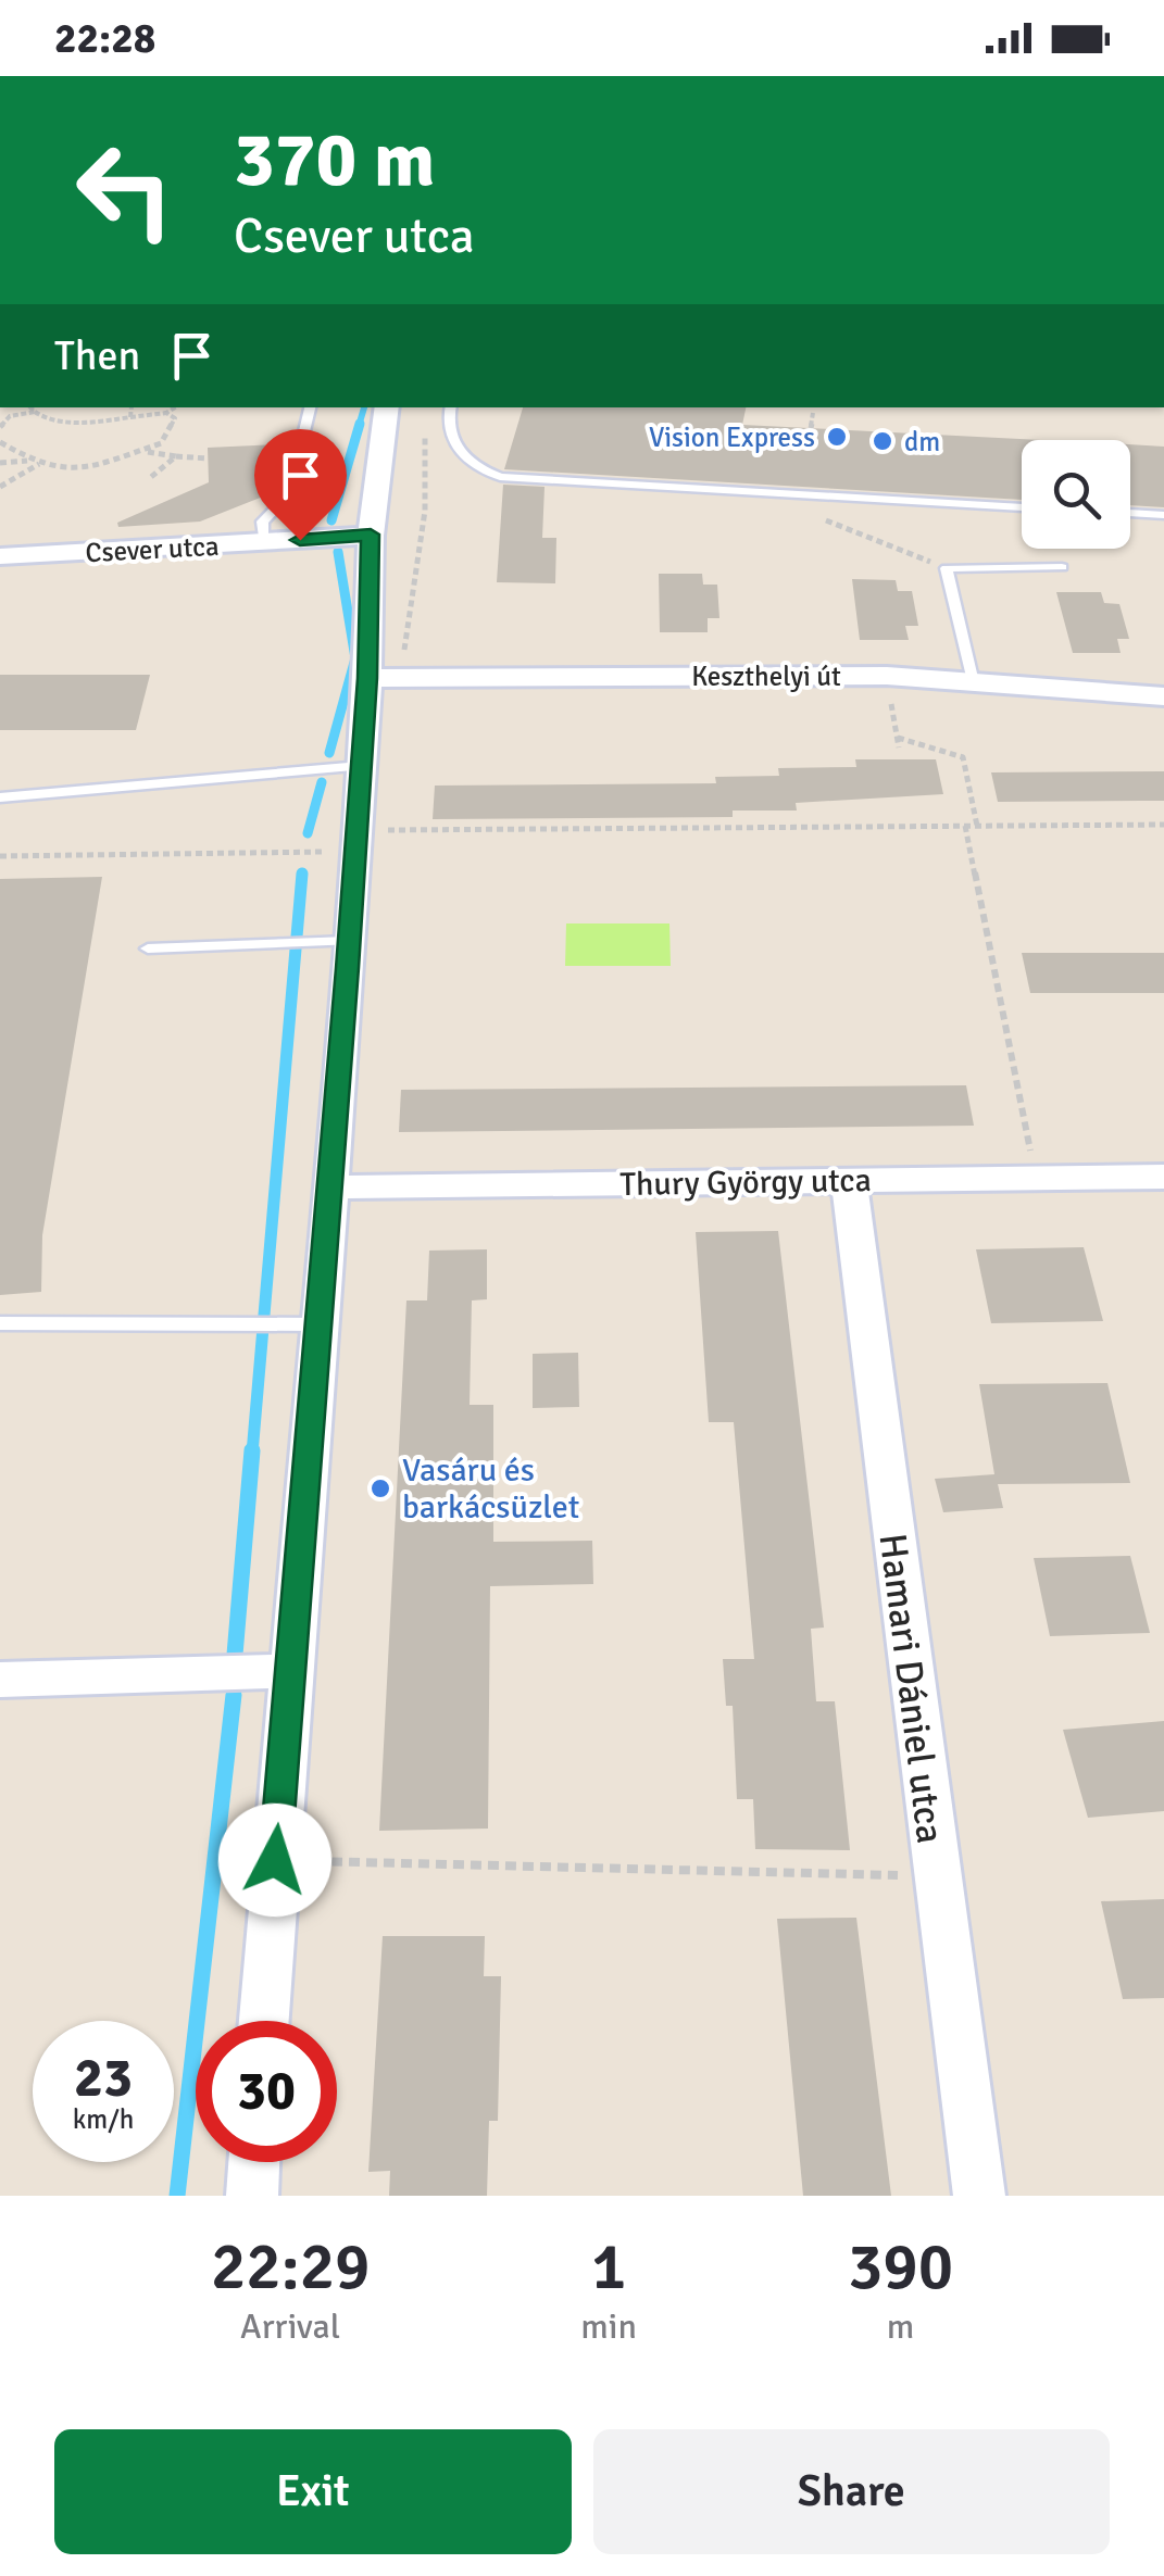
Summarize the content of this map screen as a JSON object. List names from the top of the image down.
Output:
{
  "streets": {
    "street": [
      "Csever utca",
      "Keszthelyi út",
      "Thury György utca",
      "Hamari Dániel utca"
    ]
  },
  "crossings": [
    ["Thury György utca", "Hamari Dániel utca"]
  ],
  "places": ["Vision Express", "dm", "Vasáru és barkácsüzlet"],
  "page": {
    "status": "22:28",
    "turn": ["370 m", "Csever utca"],
    "then": "Then",
    "speed": "23 km/h",
    "limit": "30",
    "eta": [
      "22:29",
      "Arrival",
      "1",
      "min",
      "390",
      "m"
    ],
    "buttons": ["Exit", "Share"]
  }
}
